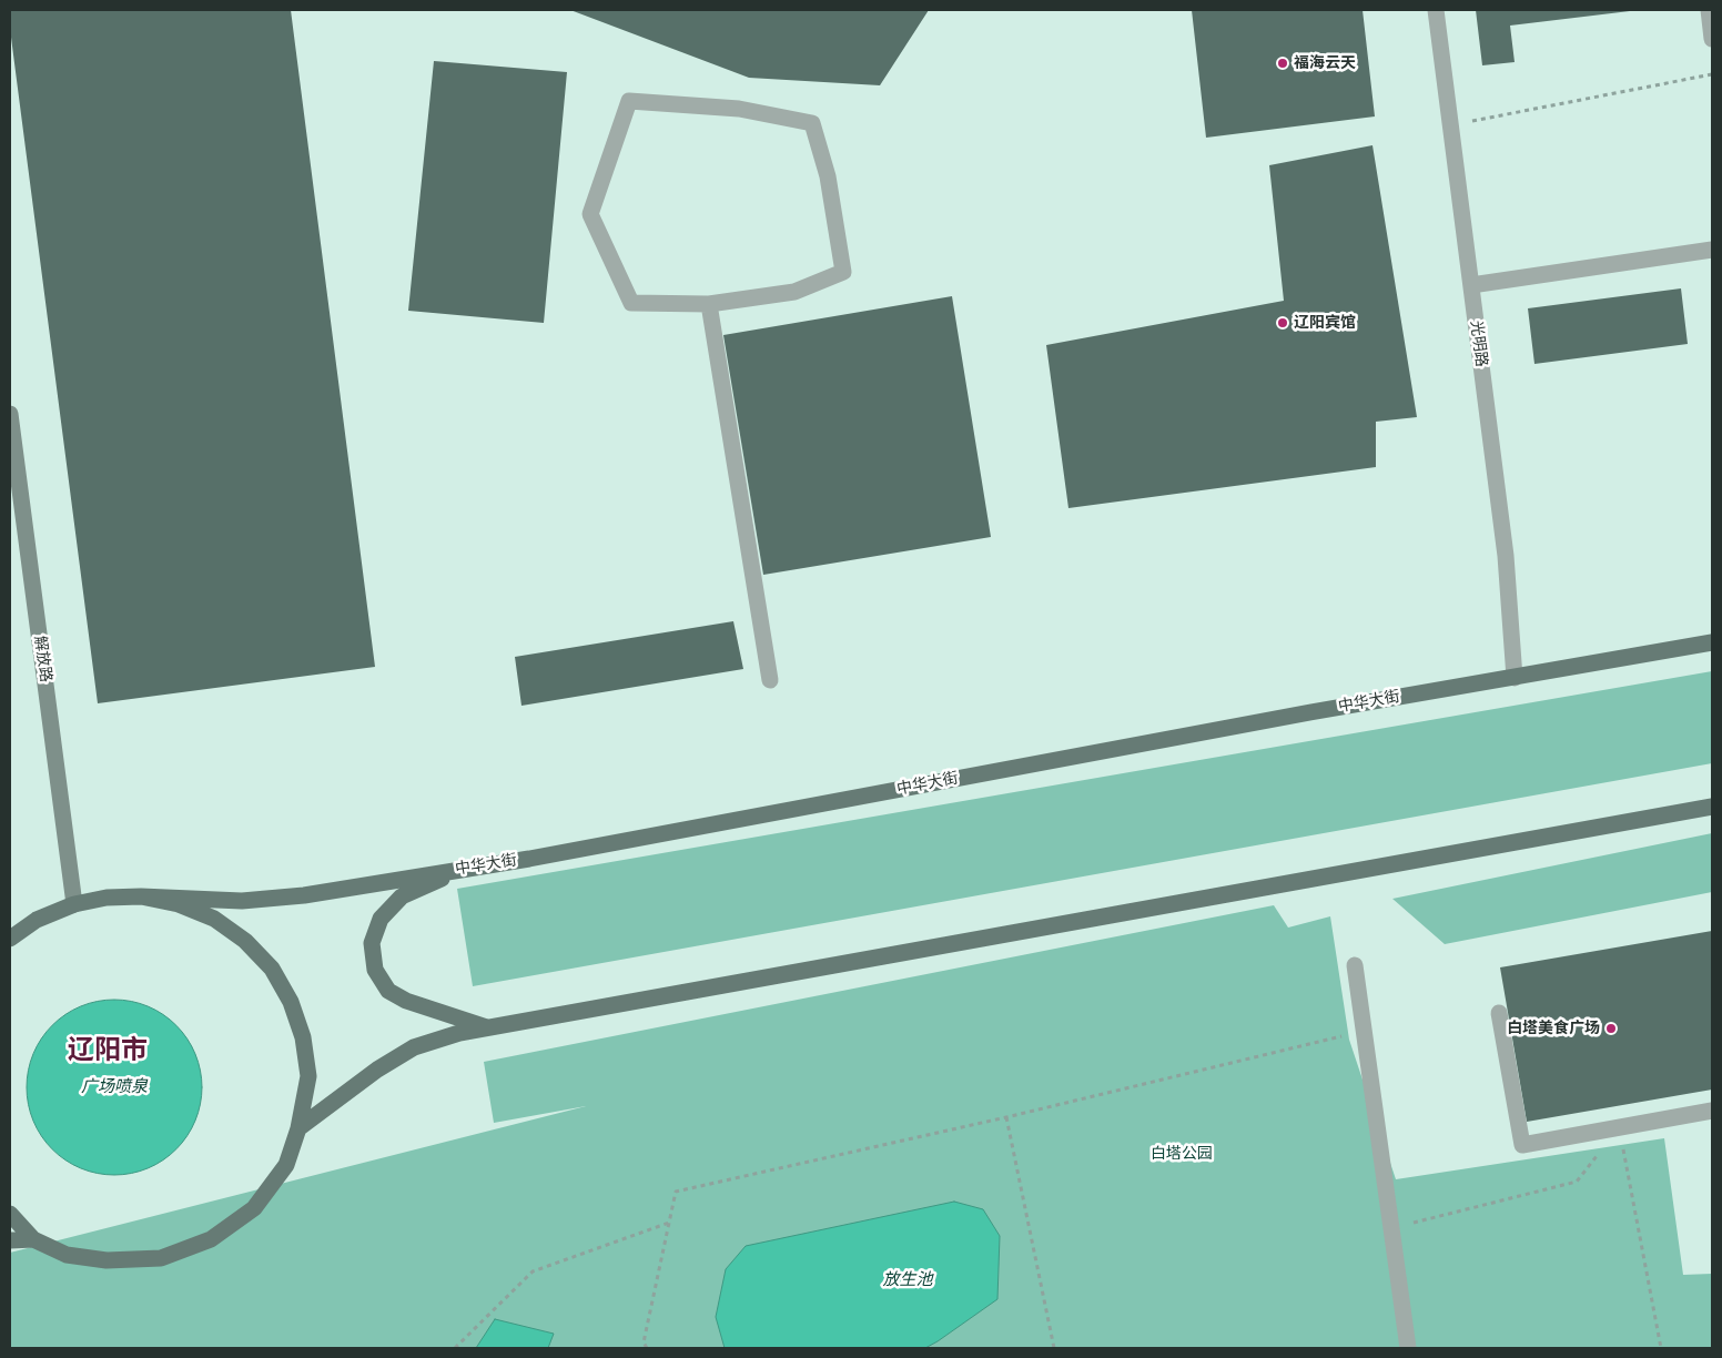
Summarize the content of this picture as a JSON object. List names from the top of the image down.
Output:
{
  "streets": {
    "main road": ["解放路", "中华大街"],
    "street": ["光明路"]
  },
  "crossings": [
    ["光明路", "中华大街"]
  ],
  "districts": ["辽阳市"],
  "water": ["广场喷泉", "放生池"],
  "parks": ["白塔公园"],
  "places": ["福海云天", "辽阳宾馆", "白塔美食广场"]
}
